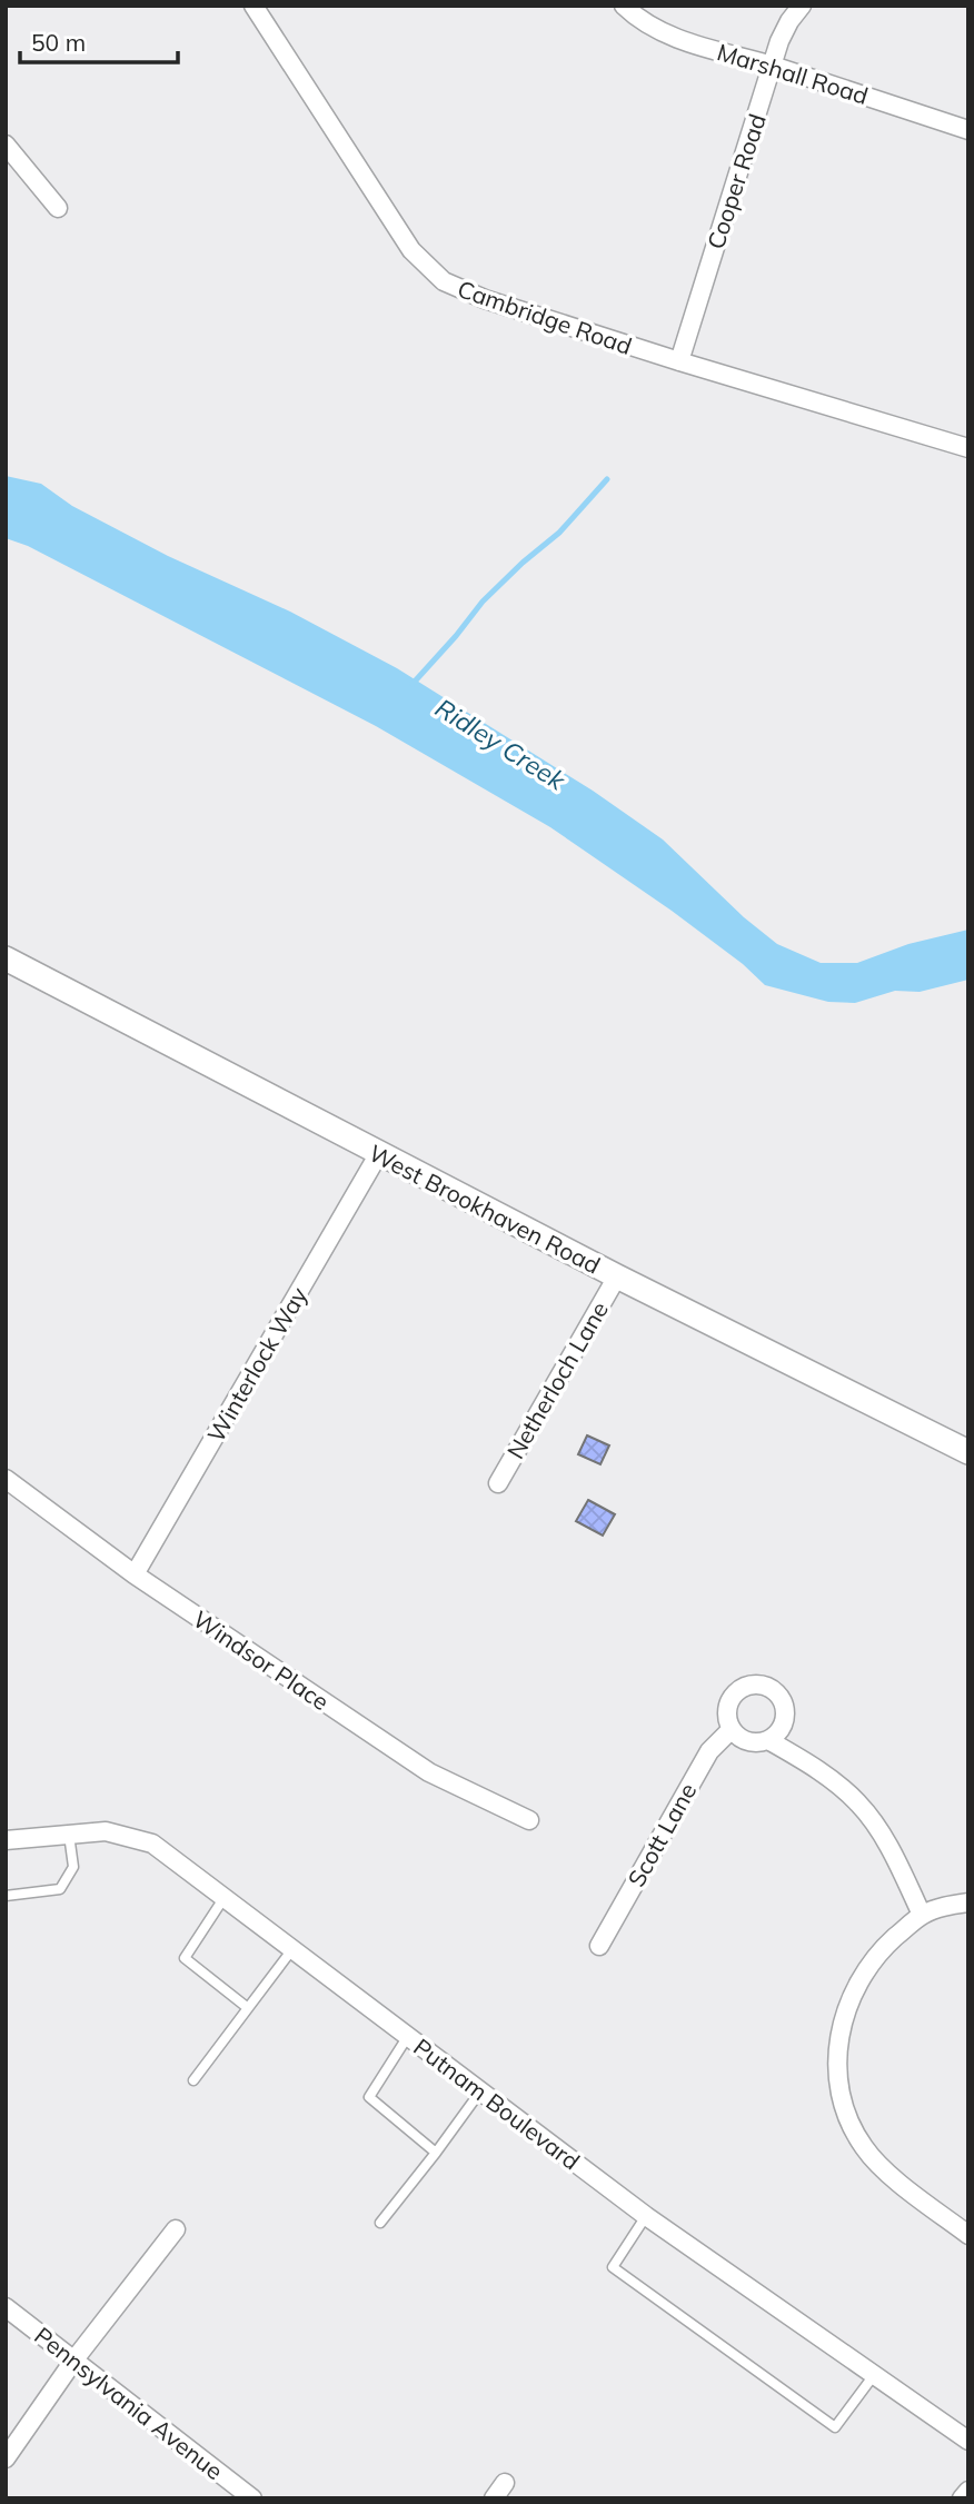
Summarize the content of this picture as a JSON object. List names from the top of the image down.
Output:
{
  "streets": {
    "street": [
      "Marshall Road",
      "Cooper Road",
      "Cambridge Road",
      "West Brookhaven Road",
      "Winterlock Way",
      "Netherloch Lane",
      "Windsor Place",
      "Scott Lane",
      "Putnam Boulevard",
      "Pennsylvania Avenue"
    ]
  },
  "crossings": [
    ["Marshall Road", "Cooper Road"],
    ["Cooper Road", "Cambridge Road"],
    ["West Brookhaven Road", "Winterlock Way"],
    ["West Brookhaven Road", "Netherloch Lane"],
    ["Winterlock Way", "Windsor Place"]
  ],
  "water": ["Ridley Creek"],
  "scale_bar": "50 m"
}
